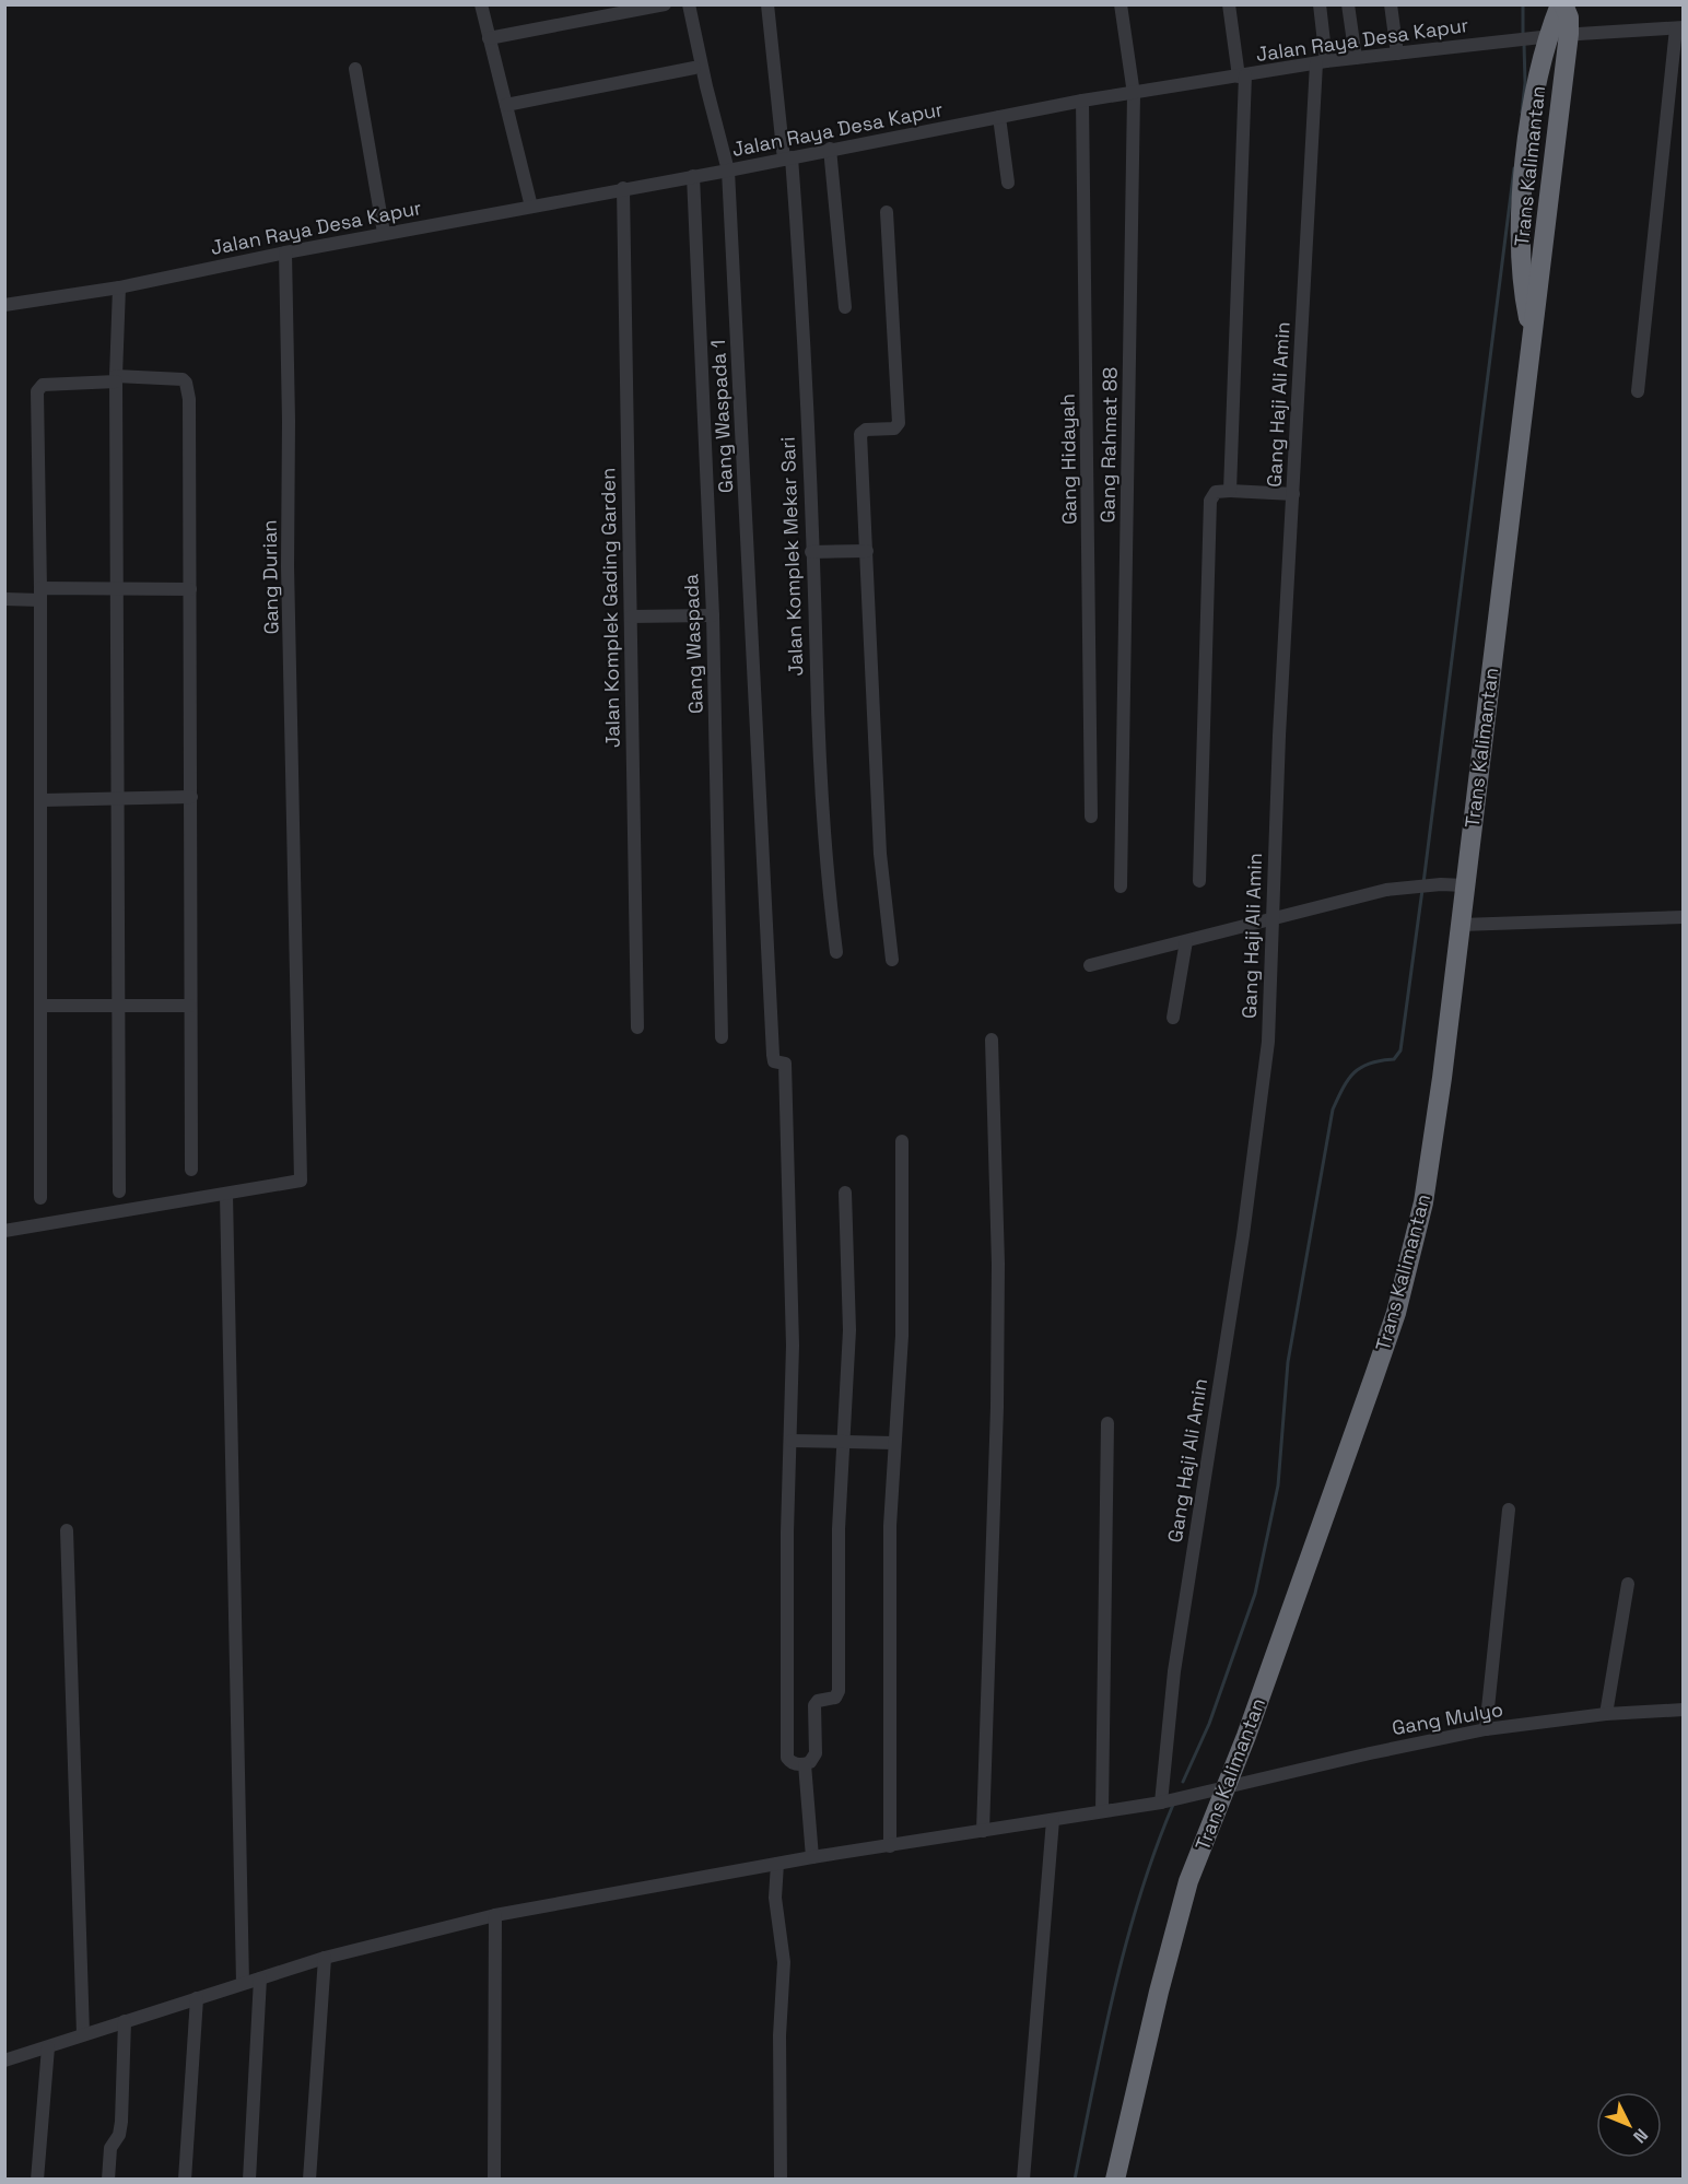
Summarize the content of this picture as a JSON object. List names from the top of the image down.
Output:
{
  "streets": {
    "highway": ["Trans Kalimantan"],
    "street": [
      "Jalan Raya Desa Kapur",
      "Gang Haji Ali Amin",
      "Gang Waspada 1",
      "Gang Rahmat 88",
      "Gang Hidayah",
      "Jalan Komplek Mekar Sari",
      "Gang Durian",
      "Jalan Komplek Gading Garden",
      "Gang Waspada",
      "Gang Mulyo"
    ]
  },
  "crossings": [
    ["Jalan Raya Desa Kapur", "Trans Kalimantan"],
    ["Jalan Raya Desa Kapur", "Gang Haji Ali Amin"],
    ["Jalan Raya Desa Kapur", "Gang Waspada 1"],
    ["Jalan Raya Desa Kapur", "Gang Rahmat 88"],
    ["Jalan Raya Desa Kapur", "Gang Hidayah"],
    ["Jalan Raya Desa Kapur", "Jalan Komplek Mekar Sari"],
    ["Jalan Raya Desa Kapur", "Gang Durian"],
    ["Jalan Raya Desa Kapur", "Jalan Komplek Gading Garden"],
    ["Jalan Raya Desa Kapur", "Gang Waspada"],
    ["Trans Kalimantan", "Gang Mulyo"],
    ["Gang Haji Ali Amin", "Gang Mulyo"]
  ],
  "north": "bottom right"
}
